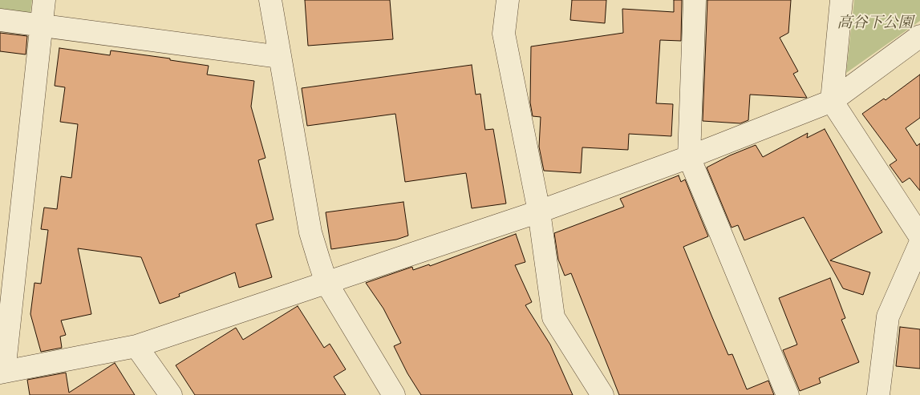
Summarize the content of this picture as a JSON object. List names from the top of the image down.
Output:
{
  "parks": ["高谷下公園"]
}
